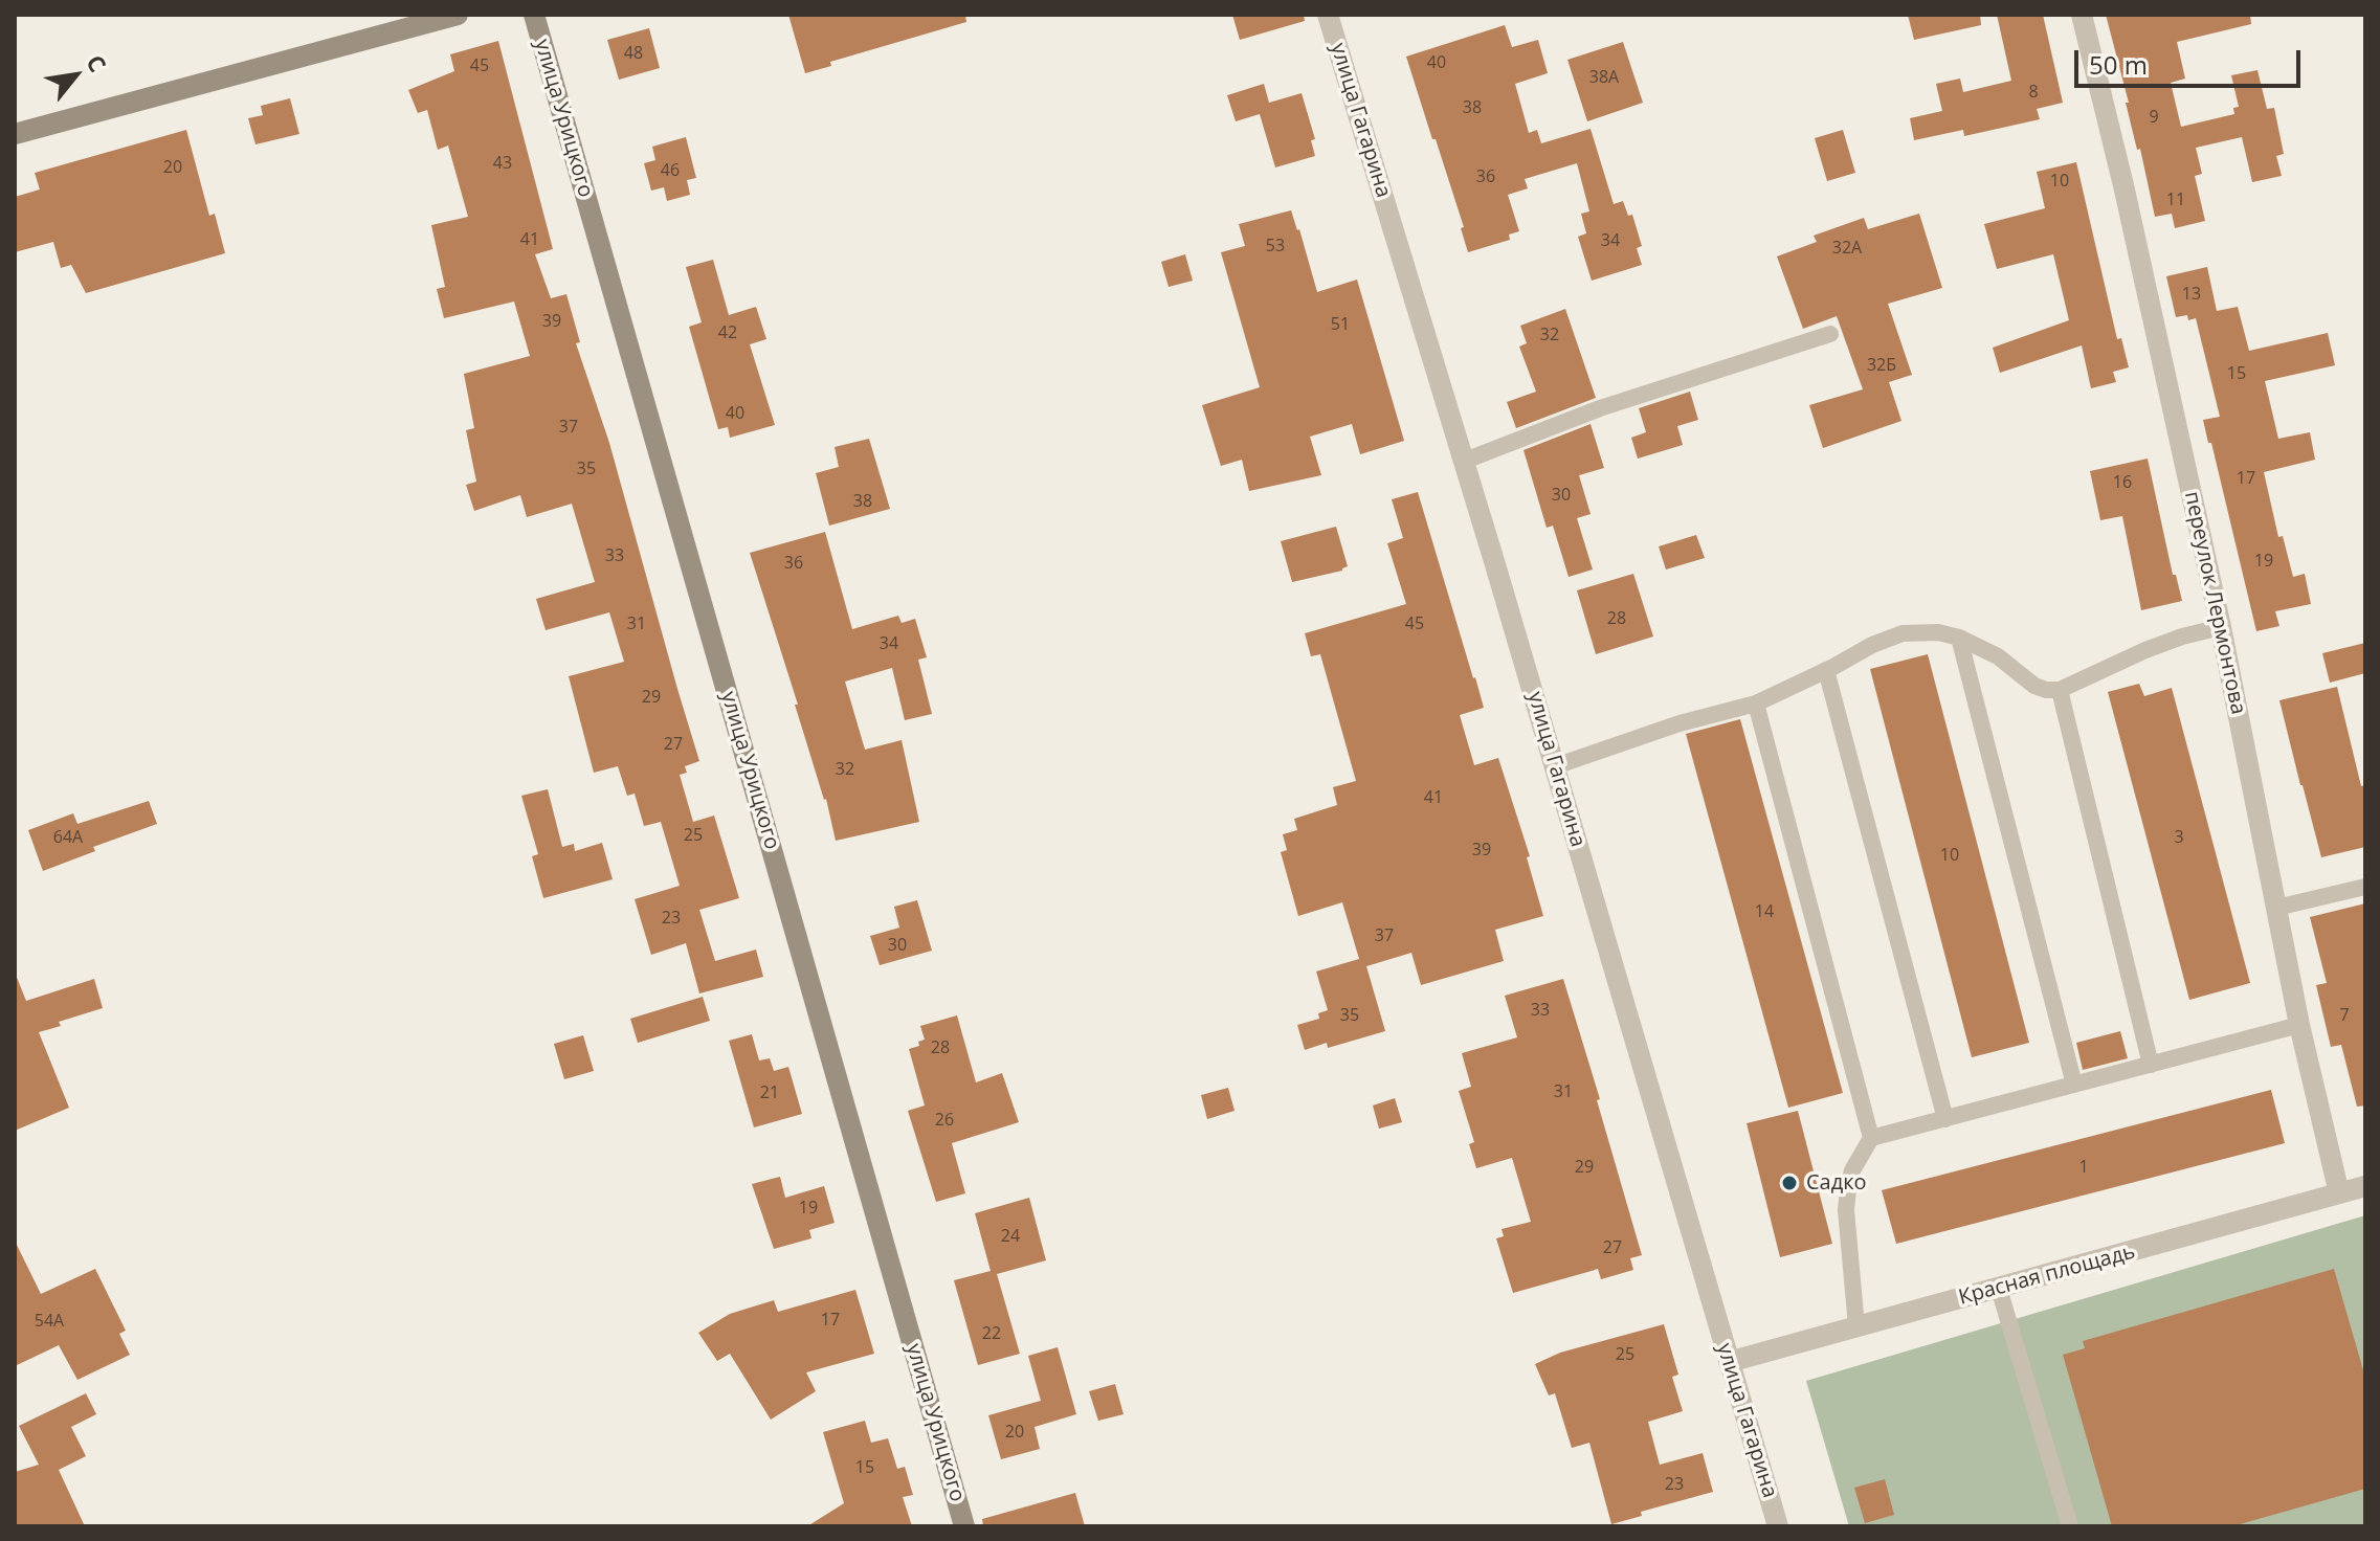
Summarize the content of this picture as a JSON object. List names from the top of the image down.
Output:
{
  "streets": {
    "street": [
      "улица Урицкого",
      "улица Гагарина",
      "переулок Лермонтова",
      "Красная площадь"
    ]
  },
  "crossings": [
    ["улица Гагарина", "Красная площадь"],
    ["переулок Лермонтова", "Красная площадь"]
  ],
  "places": ["Садко"],
  "house_numbers": [
    "48",
    "40",
    "45",
    "38А",
    "8",
    "38",
    "9",
    "43",
    "20",
    "46",
    "36",
    "10",
    "11",
    "41",
    "34",
    "53",
    "32А",
    "13",
    "39",
    "51",
    "42",
    "32",
    "32Б",
    "15",
    "40",
    "37",
    "35",
    "17",
    "16",
    "30",
    "38",
    "33",
    "19",
    "36",
    "28",
    "31",
    "45",
    "34",
    "29",
    "27",
    "32",
    "41",
    "25",
    "64А",
    "3",
    "39",
    "10",
    "14",
    "23",
    "37",
    "30",
    "33",
    "35",
    "7",
    "28",
    "31",
    "21",
    "26",
    "29",
    "1",
    "19",
    "24",
    "27",
    "17",
    "54А",
    "22",
    "25",
    "20",
    "15",
    "23"
  ],
  "scale_bar": "50 m",
  "north": "top right"
}
